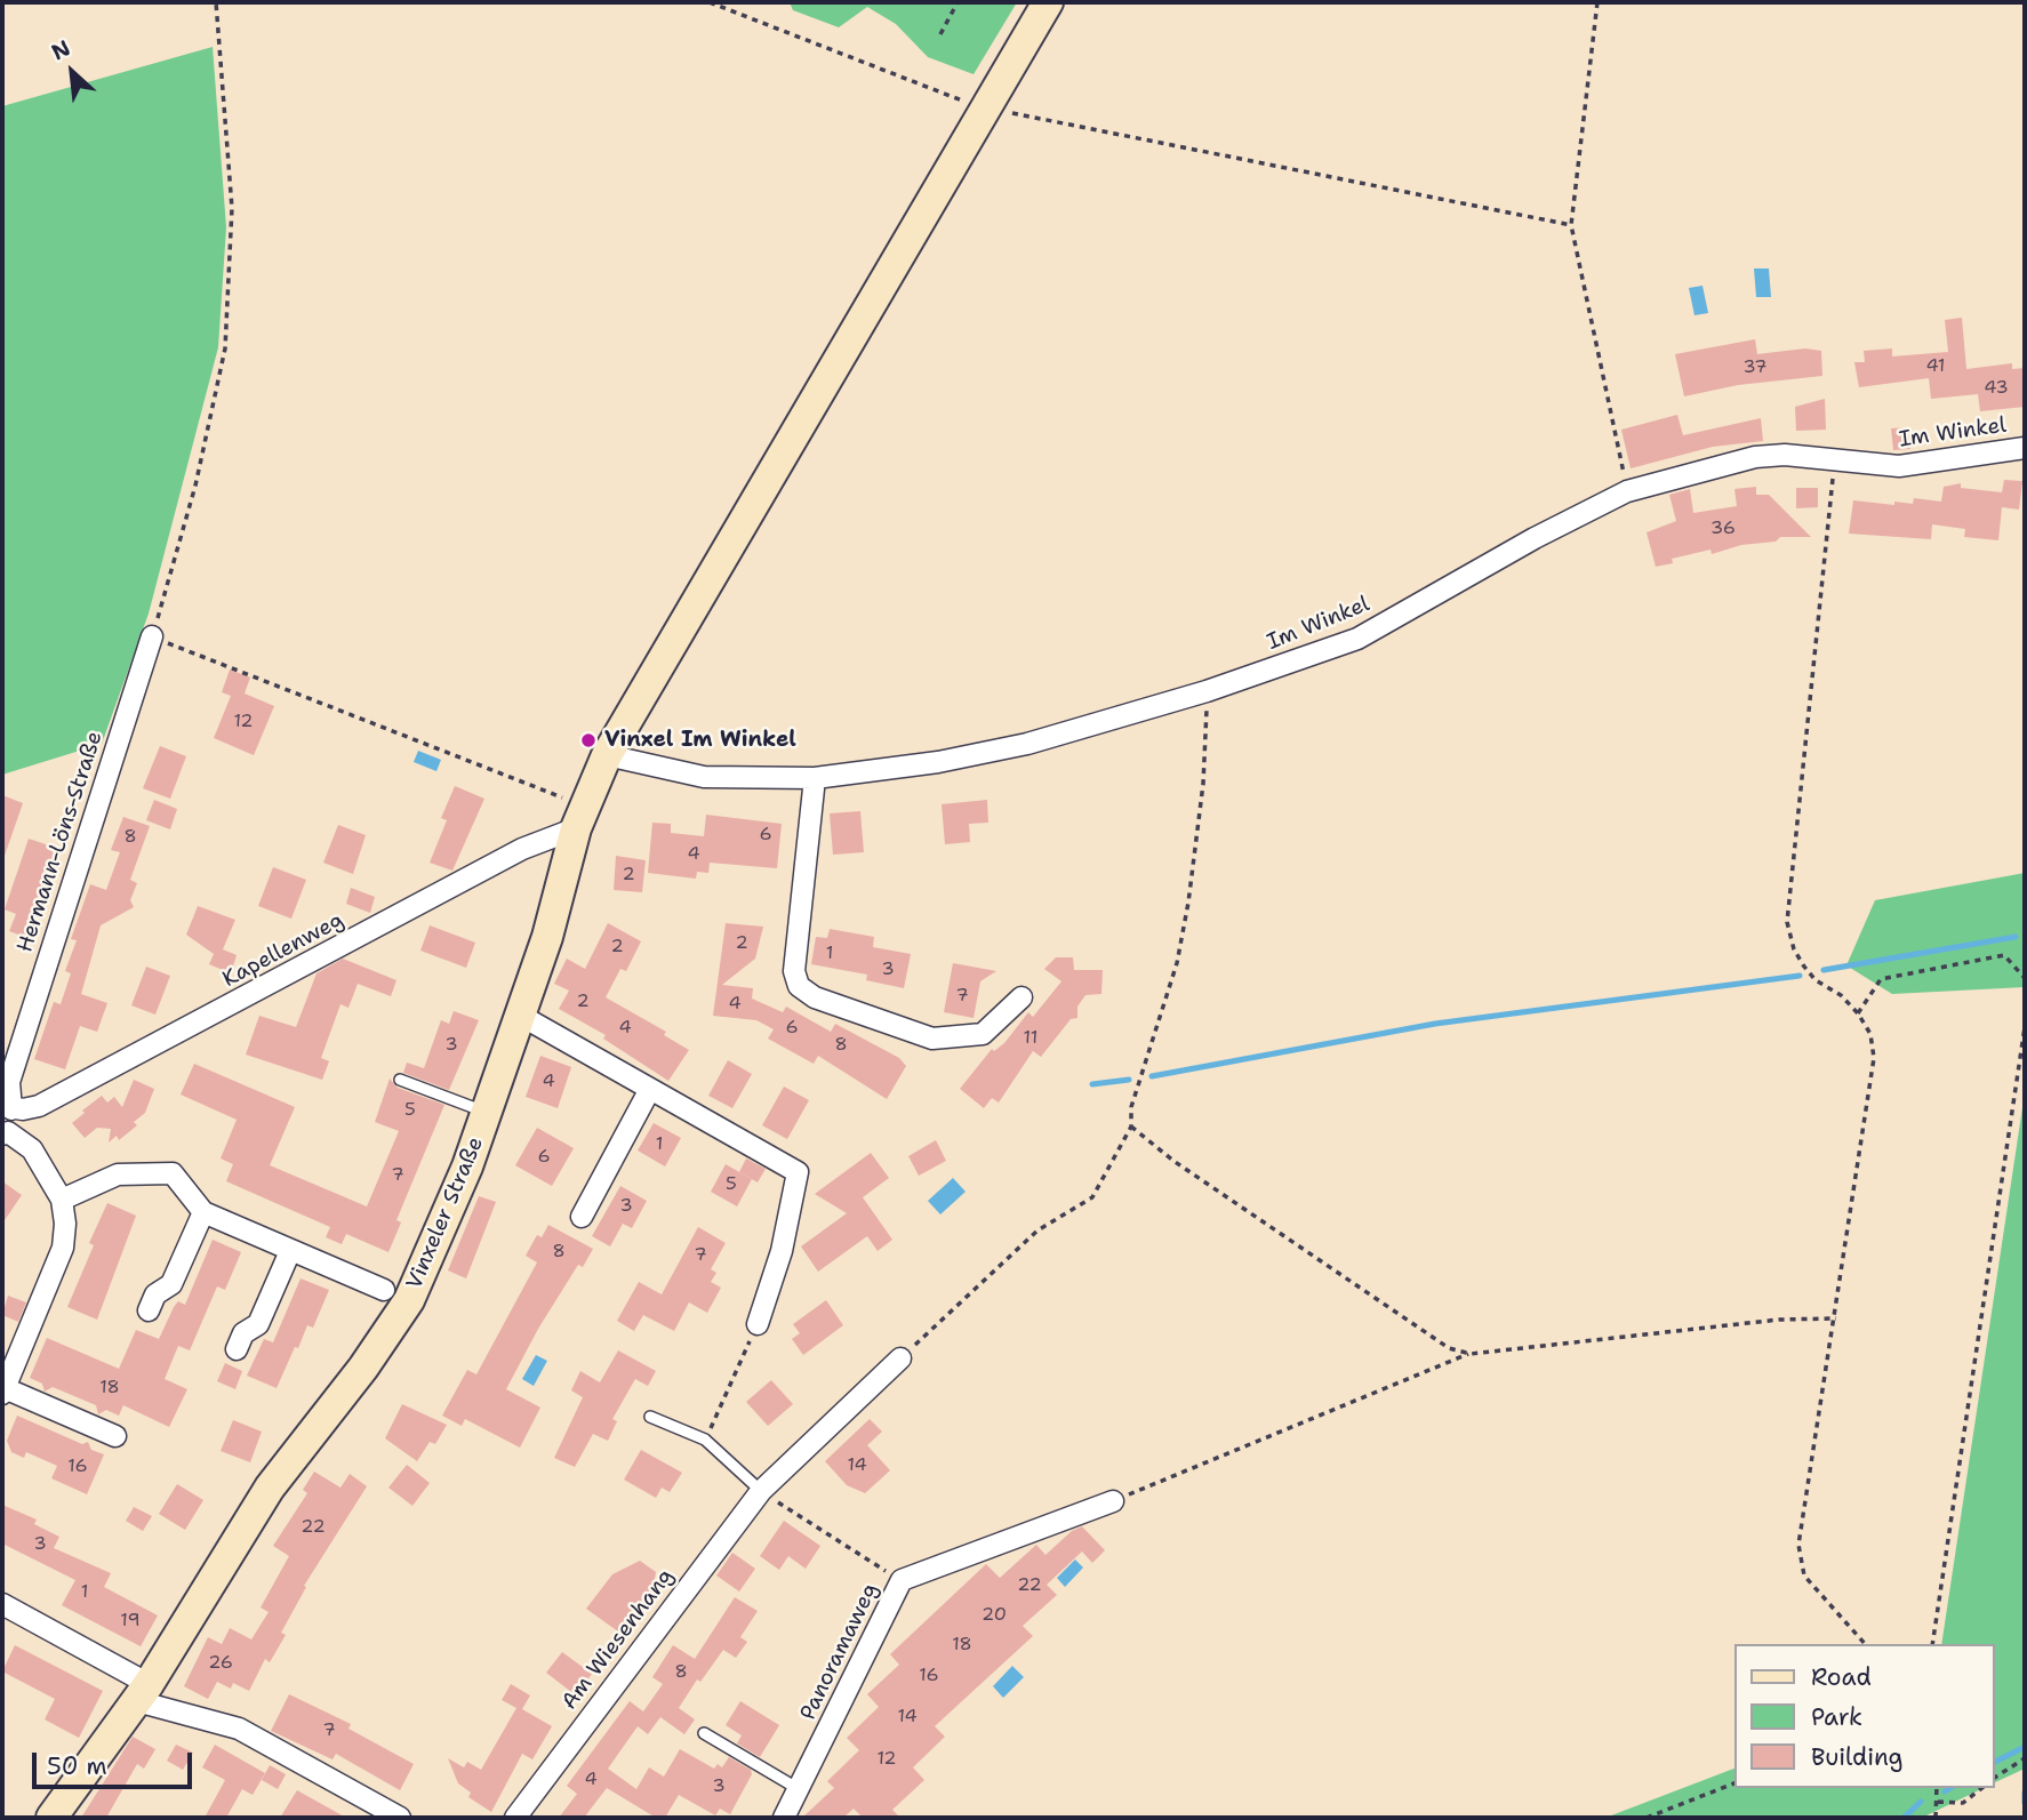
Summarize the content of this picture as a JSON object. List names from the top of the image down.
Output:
{
  "streets": {
    "main road": ["Vinxeler Straße"],
    "street": [
      "Im Winkel",
      "Hermann-Löns-Straße",
      "Kapellenweg",
      "Am Wiesenhang",
      "Panoramaweg"
    ]
  },
  "crossings": [
    ["Im Winkel", "Vinxeler Straße"],
    ["Hermann-Löns-Straße", "Kapellenweg"],
    ["Kapellenweg", "Vinxeler Straße"]
  ],
  "places": ["Vinxel Im Winkel"],
  "house_numbers": [
    "41",
    "37",
    "43",
    "36",
    "12",
    "6",
    "8",
    "4",
    "2",
    "2",
    "2",
    "1",
    "3",
    "7",
    "2",
    "4",
    "4",
    "6",
    "11",
    "3",
    "8",
    "4",
    "5",
    "1",
    "6",
    "7",
    "5",
    "3",
    "8",
    "7",
    "18",
    "14",
    "16",
    "22",
    "3",
    "22",
    "1",
    "20",
    "19",
    "18",
    "26",
    "8",
    "16",
    "14",
    "7",
    "12",
    "4",
    "3"
  ],
  "legend": ["Road", "Park", "Building"],
  "scale_bar": "50 m",
  "north": "top left"
}
